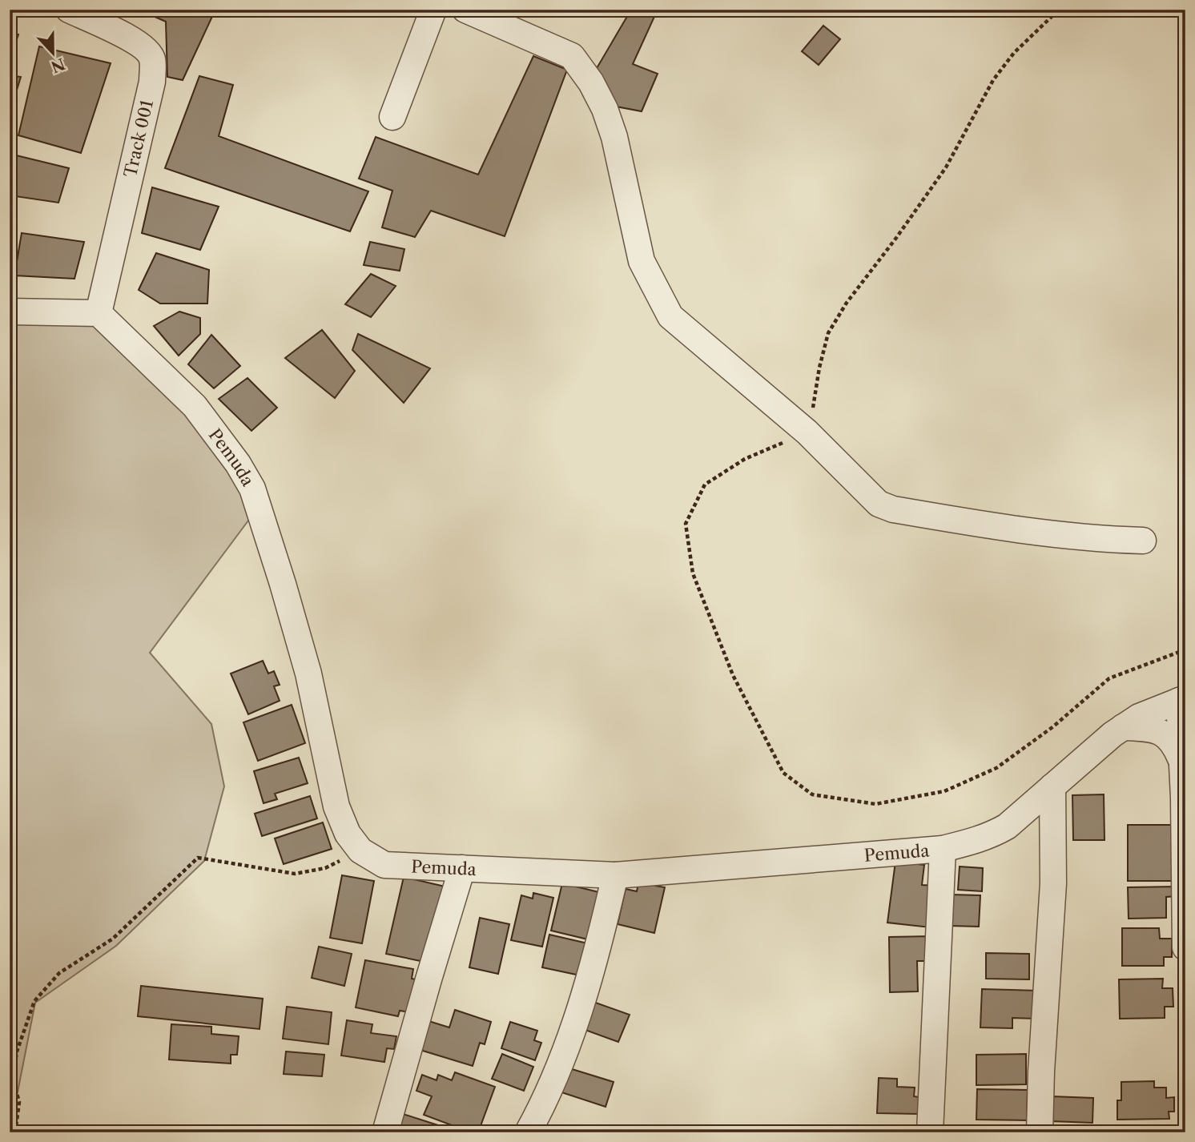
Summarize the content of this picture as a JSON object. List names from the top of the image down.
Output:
{
  "streets": {
    "street": ["Track 001", "Pemuda"]
  },
  "crossings": [
    ["Track 001", "Pemuda"]
  ],
  "north": "bottom"
}
